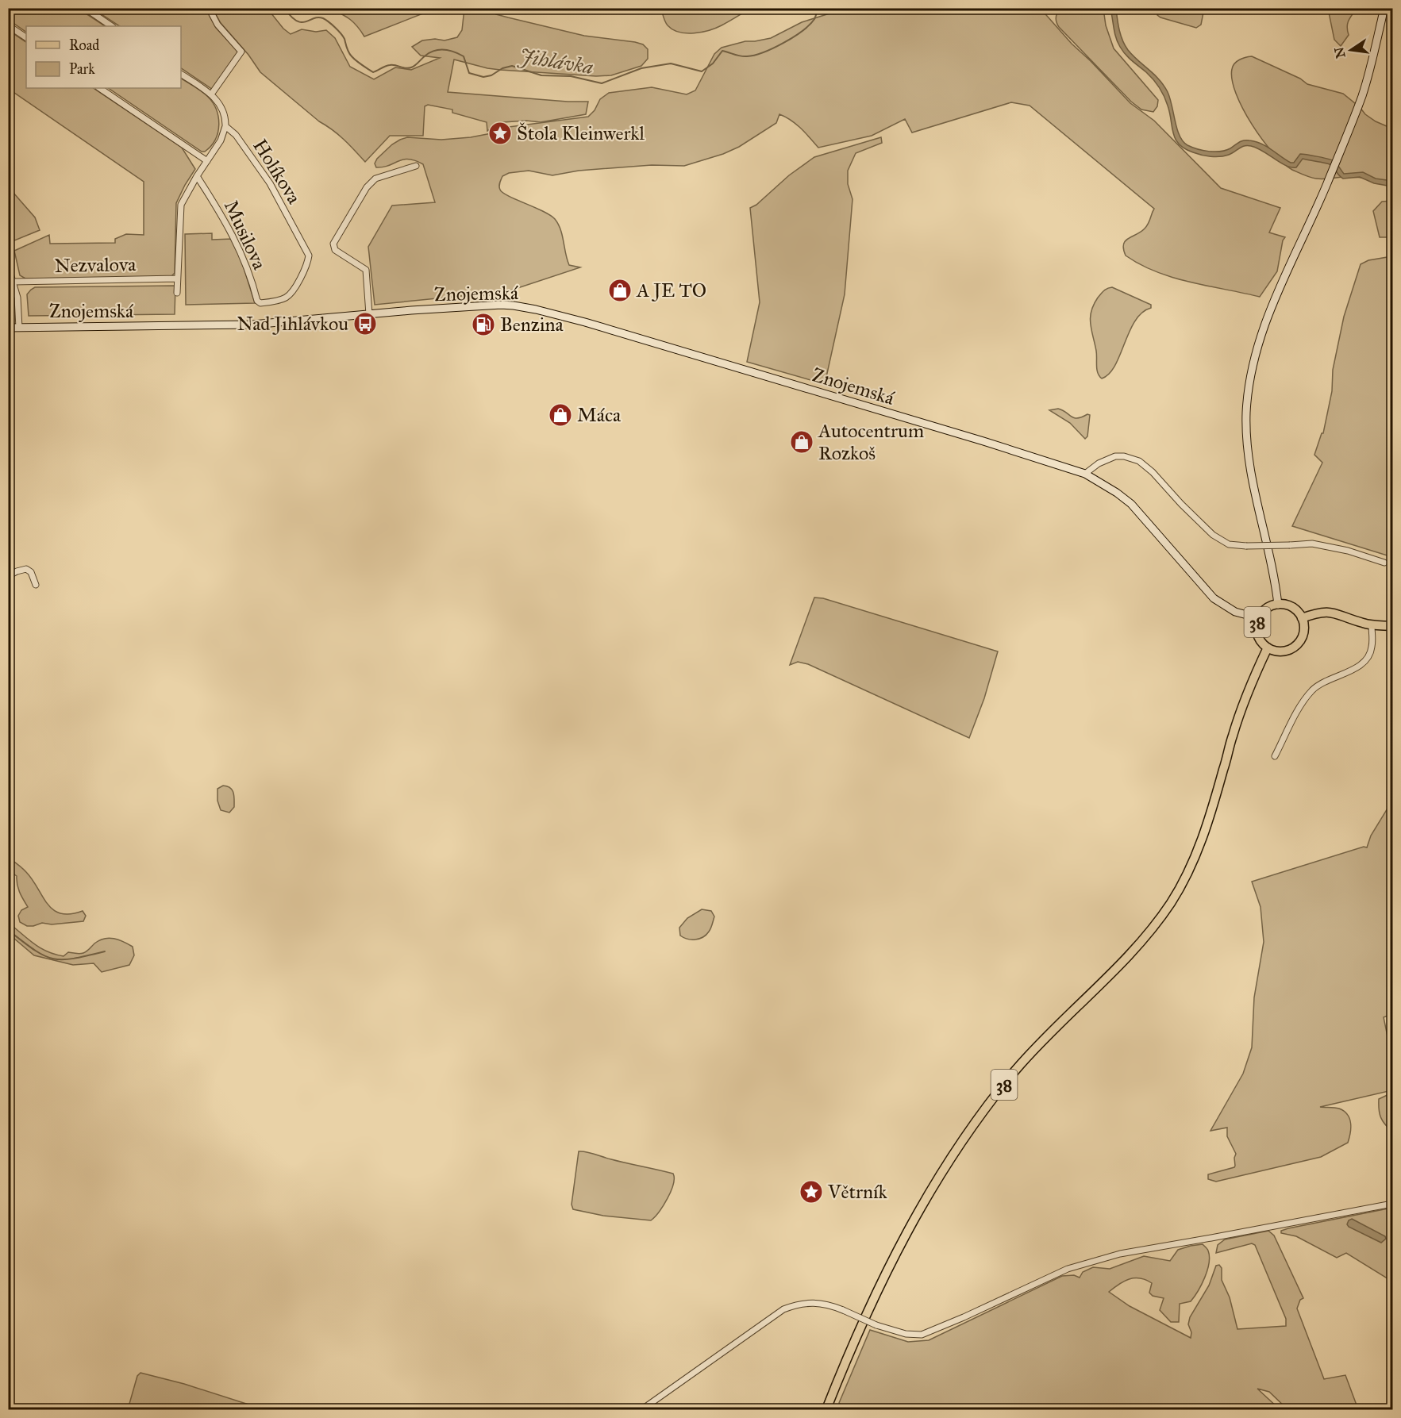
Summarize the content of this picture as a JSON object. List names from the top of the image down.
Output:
{
  "streets": {
    "main road": ["Znojemská", "38"],
    "street": ["Holíkova", "Musilova", "Nezvalova"]
  },
  "crossings": [
    ["Holíkova", "Musilova"],
    ["Znojemská", "38"]
  ],
  "water": ["Jihlávka"],
  "places": {
    "place": ["Štola Kleinwerkl", "Větrník"],
    "shop": ["A JE TO", "Máca", "Autocentrum Rozkoš"],
    "bus stop": ["Nad Jihlávkou"],
    "fuel station": ["Benzina"]
  },
  "legend": ["Road", "Park"],
  "north": "left"
}
